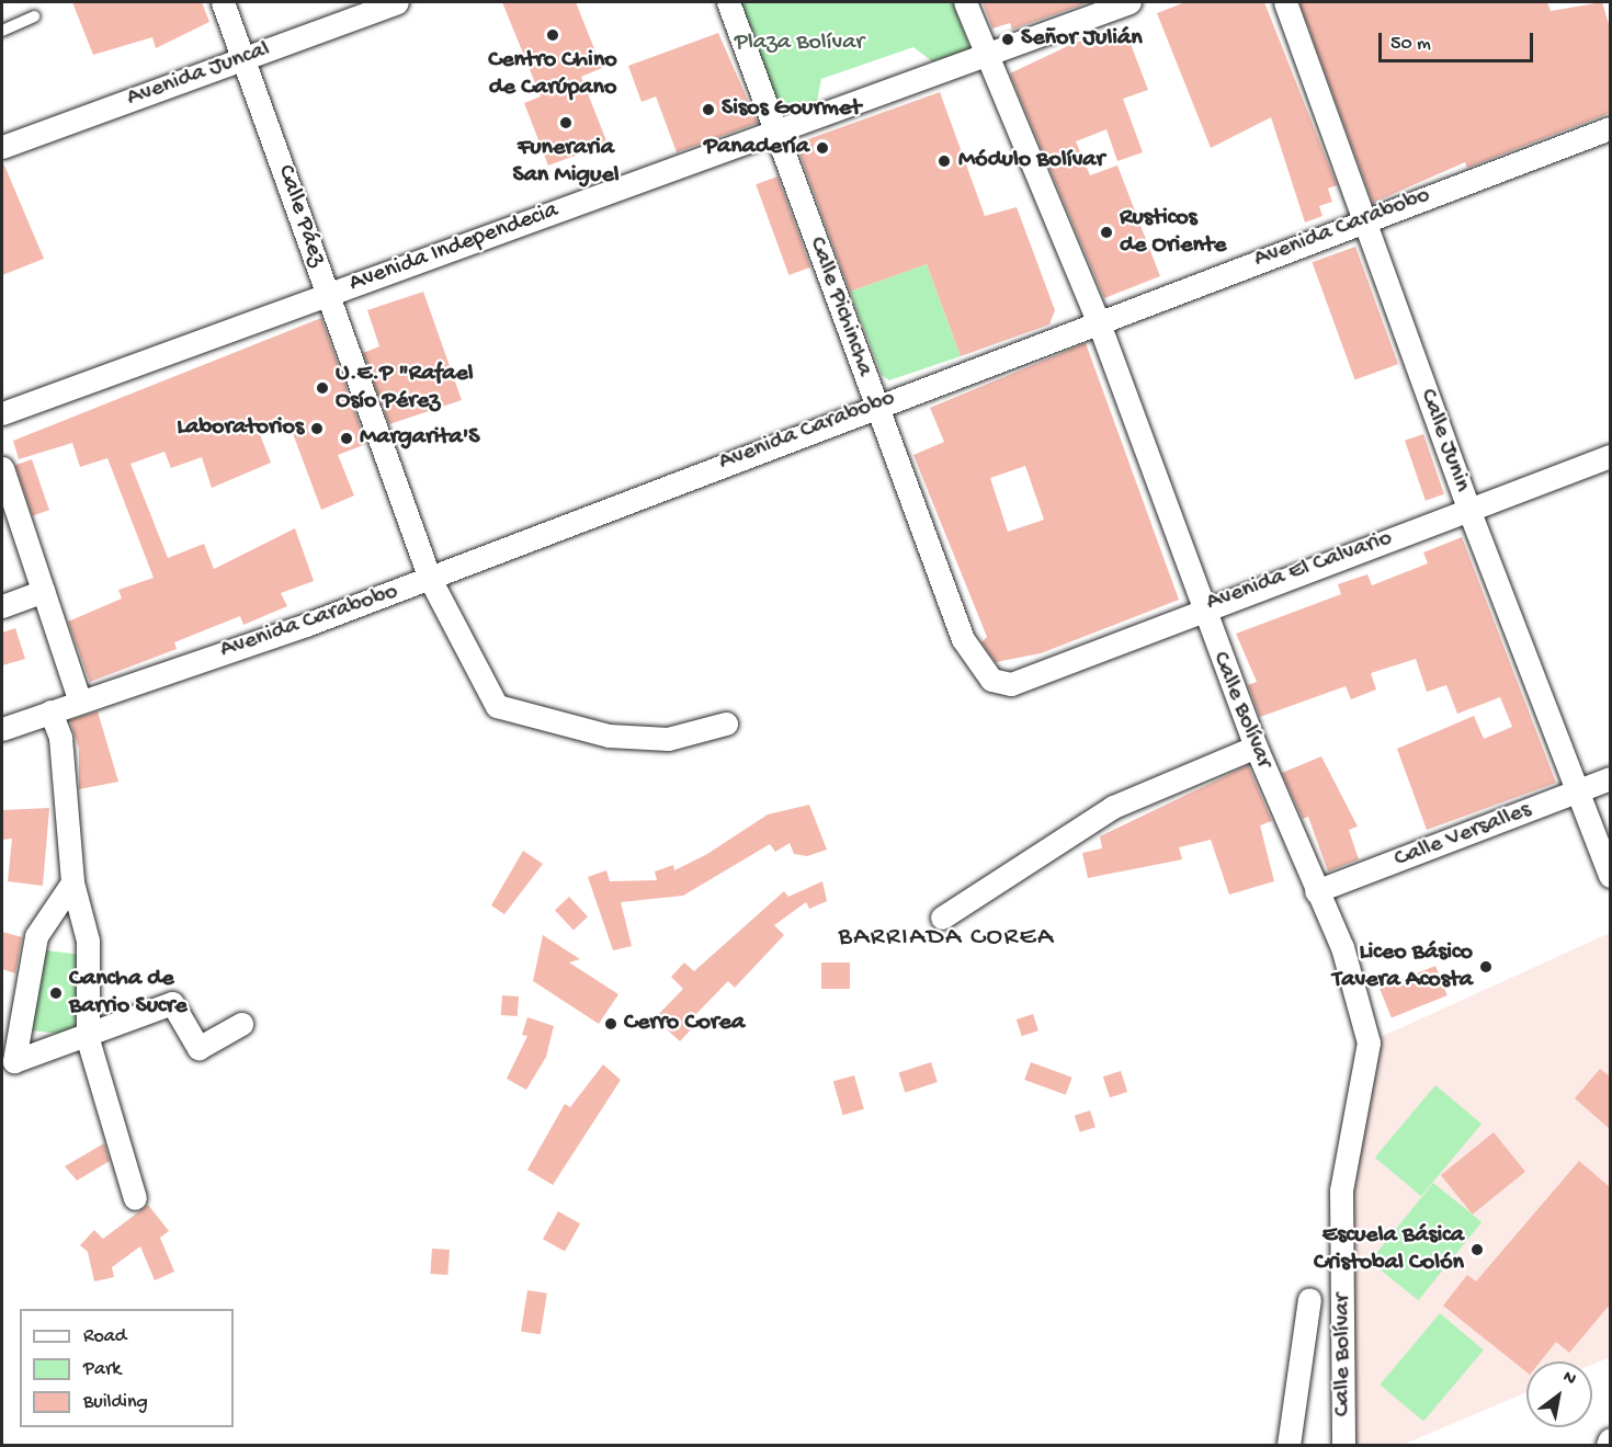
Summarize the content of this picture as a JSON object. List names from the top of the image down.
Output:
{
  "streets": {
    "street": [
      "Avenida Juncal",
      "Calle Páez",
      "Avenida Carabobo",
      "Avenida Independecia",
      "Calle Pichincha",
      "Calle Junin",
      "Avenida El Calvario",
      "Calle Bolívar",
      "Calle Versalles"
    ]
  },
  "crossings": [
    ["Avenida Juncal", "Calle Páez"],
    ["Calle Páez", "Avenida Carabobo"],
    ["Calle Páez", "Avenida Independecia"],
    ["Avenida Carabobo", "Calle Pichincha"],
    ["Avenida Carabobo", "Calle Junin"],
    ["Avenida Carabobo", "Calle Bolívar"],
    ["Avenida Independecia", "Calle Pichincha"],
    ["Avenida Independecia", "Calle Bolívar"],
    ["Calle Pichincha", "Avenida El Calvario"],
    ["Calle Junin", "Avenida El Calvario"],
    ["Calle Junin", "Calle Versalles"],
    ["Avenida El Calvario", "Calle Bolívar"],
    ["Calle Bolívar", "Calle Versalles"]
  ],
  "districts": ["BARRIADA COREA"],
  "parks": ["Plaza Bolívar"],
  "places": [
    "Centro Chino de Carúpano",
    "Señor Julián",
    "Sisos Gourmet",
    "Funeraria San Miguel",
    "Panadería",
    "Módulo Bolívar",
    "Rusticos de Oriente",
    "U.E.P \"Rafael Osío Pérez",
    "Laboratorios",
    "Margarita'S",
    "Liceo Básico Tavera Acosta",
    "Cancha de Barrio Sucre",
    "Cerro Corea",
    "Escuela Básica Cristobal Colón"
  ],
  "legend": ["Road", "Park", "Building"],
  "scale_bar": "50 m",
  "north": "top right"
}
